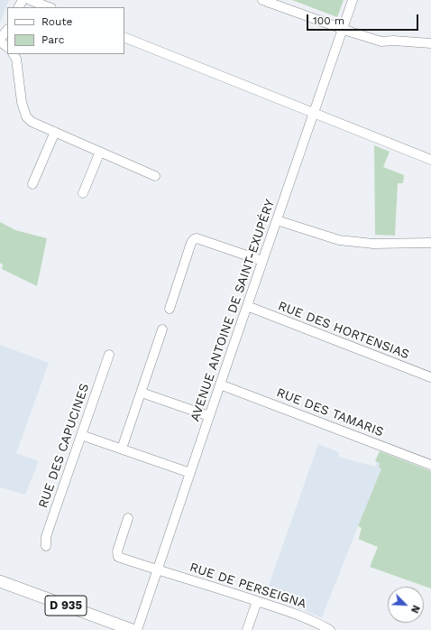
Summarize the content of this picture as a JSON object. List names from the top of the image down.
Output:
{
  "streets": {
    "main road": ["D 935"],
    "street": [
      "AVENUE ANTOINE DE SAINT-EXUPÉRY",
      "RUE DES HORTENSIAS",
      "RUE DES TAMARIS",
      "RUE DES CAPUCINES",
      "RUE DE PERSEIGNA"
    ]
  },
  "crossings": [
    ["AVENUE ANTOINE DE SAINT-EXUPÉRY", "RUE DES HORTENSIAS"],
    ["AVENUE ANTOINE DE SAINT-EXUPÉRY", "RUE DES TAMARIS"],
    ["AVENUE ANTOINE DE SAINT-EXUPÉRY", "RUE DE PERSEIGNA"]
  ],
  "legend": ["Route", "Parc"],
  "scale_bar": "100 m",
  "north": "bottom right"
}
